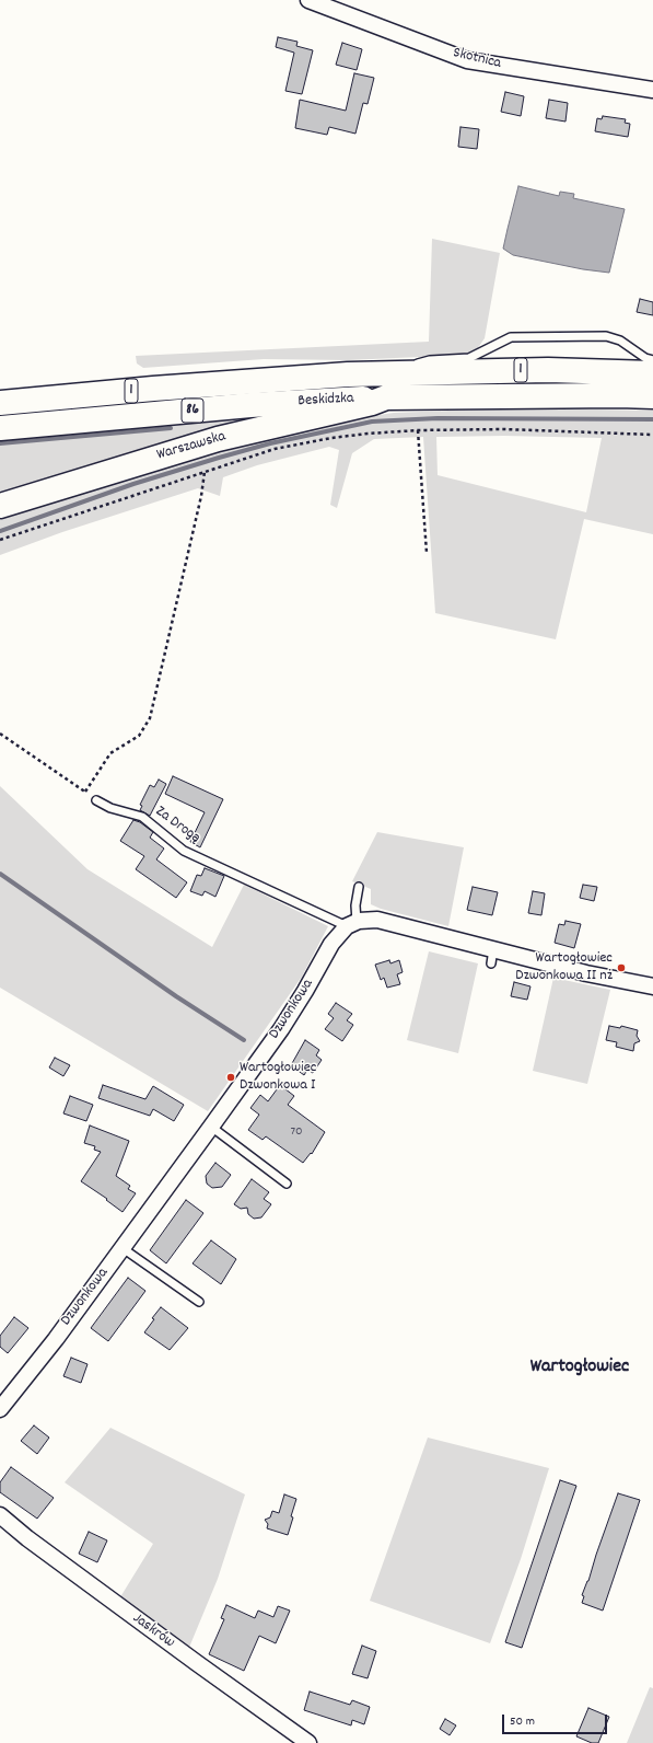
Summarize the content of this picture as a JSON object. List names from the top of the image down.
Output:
{
  "streets": {
    "main road": [
      "1",
      "Beskidzka",
      "86",
      "Warszawska"
    ],
    "street": ["Skotnica", "Dzwonkowa", "Jaskrów"],
    "lane": ["Za Drogą"]
  },
  "crossings": [
    ["Beskidzka", "Warszawska"],
    ["Za Drogą", "Dzwonkowa"]
  ],
  "districts": ["Wartogłowiec"],
  "places": ["Wartogłowiec Dzwonkowa II nż", "Wartogłowiec Dzwonkowa I"],
  "house_numbers": ["70"],
  "scale_bar": "50 m"
}
